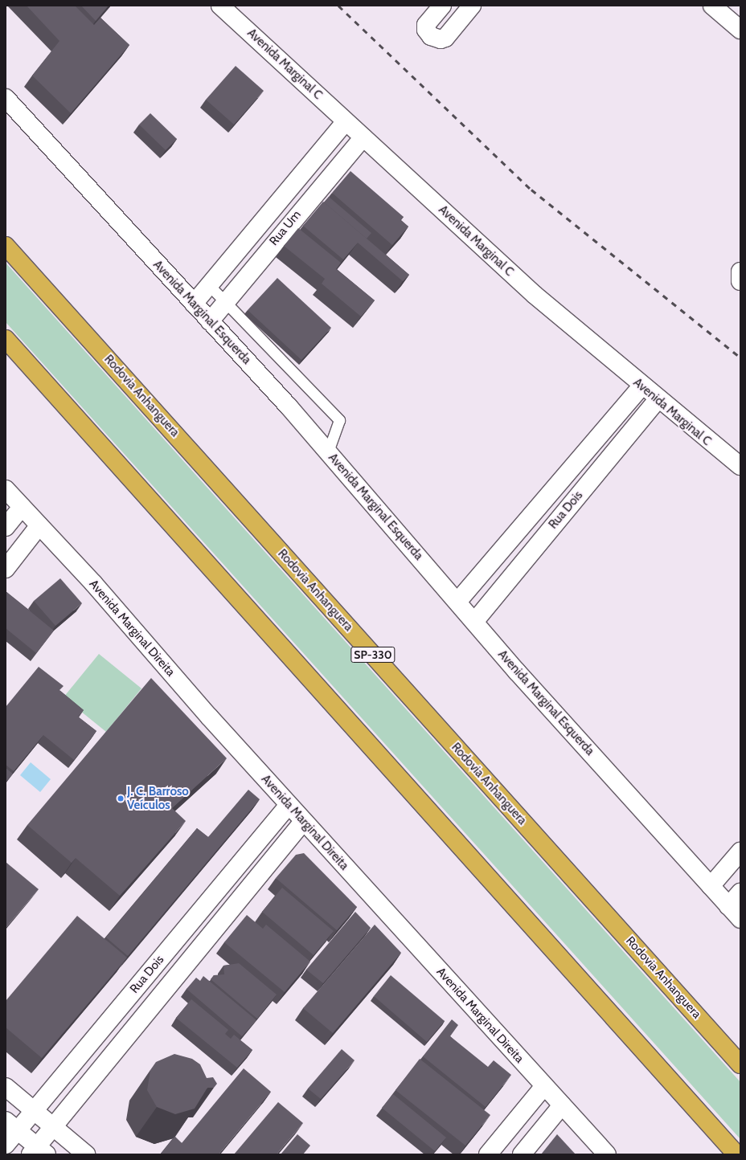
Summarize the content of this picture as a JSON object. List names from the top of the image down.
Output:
{
  "streets": {
    "highway": ["Rodovia Anhanguera", "SP-330"],
    "street": [
      "Avenida Marginal C",
      "Rua Um",
      "Avenida Marginal Esquerda",
      "Rua Dois",
      "Avenida Marginal Direita"
    ]
  },
  "crossings": [
    ["Avenida Marginal C", "Rua Um"],
    ["Avenida Marginal C", "Rua Dois"],
    ["Rua Um", "Avenida Marginal Esquerda"],
    ["Avenida Marginal Esquerda", "Rua Dois"],
    ["Rua Dois", "Avenida Marginal Direita"]
  ],
  "places": ["J. C. Barroso Veículos"]
}
